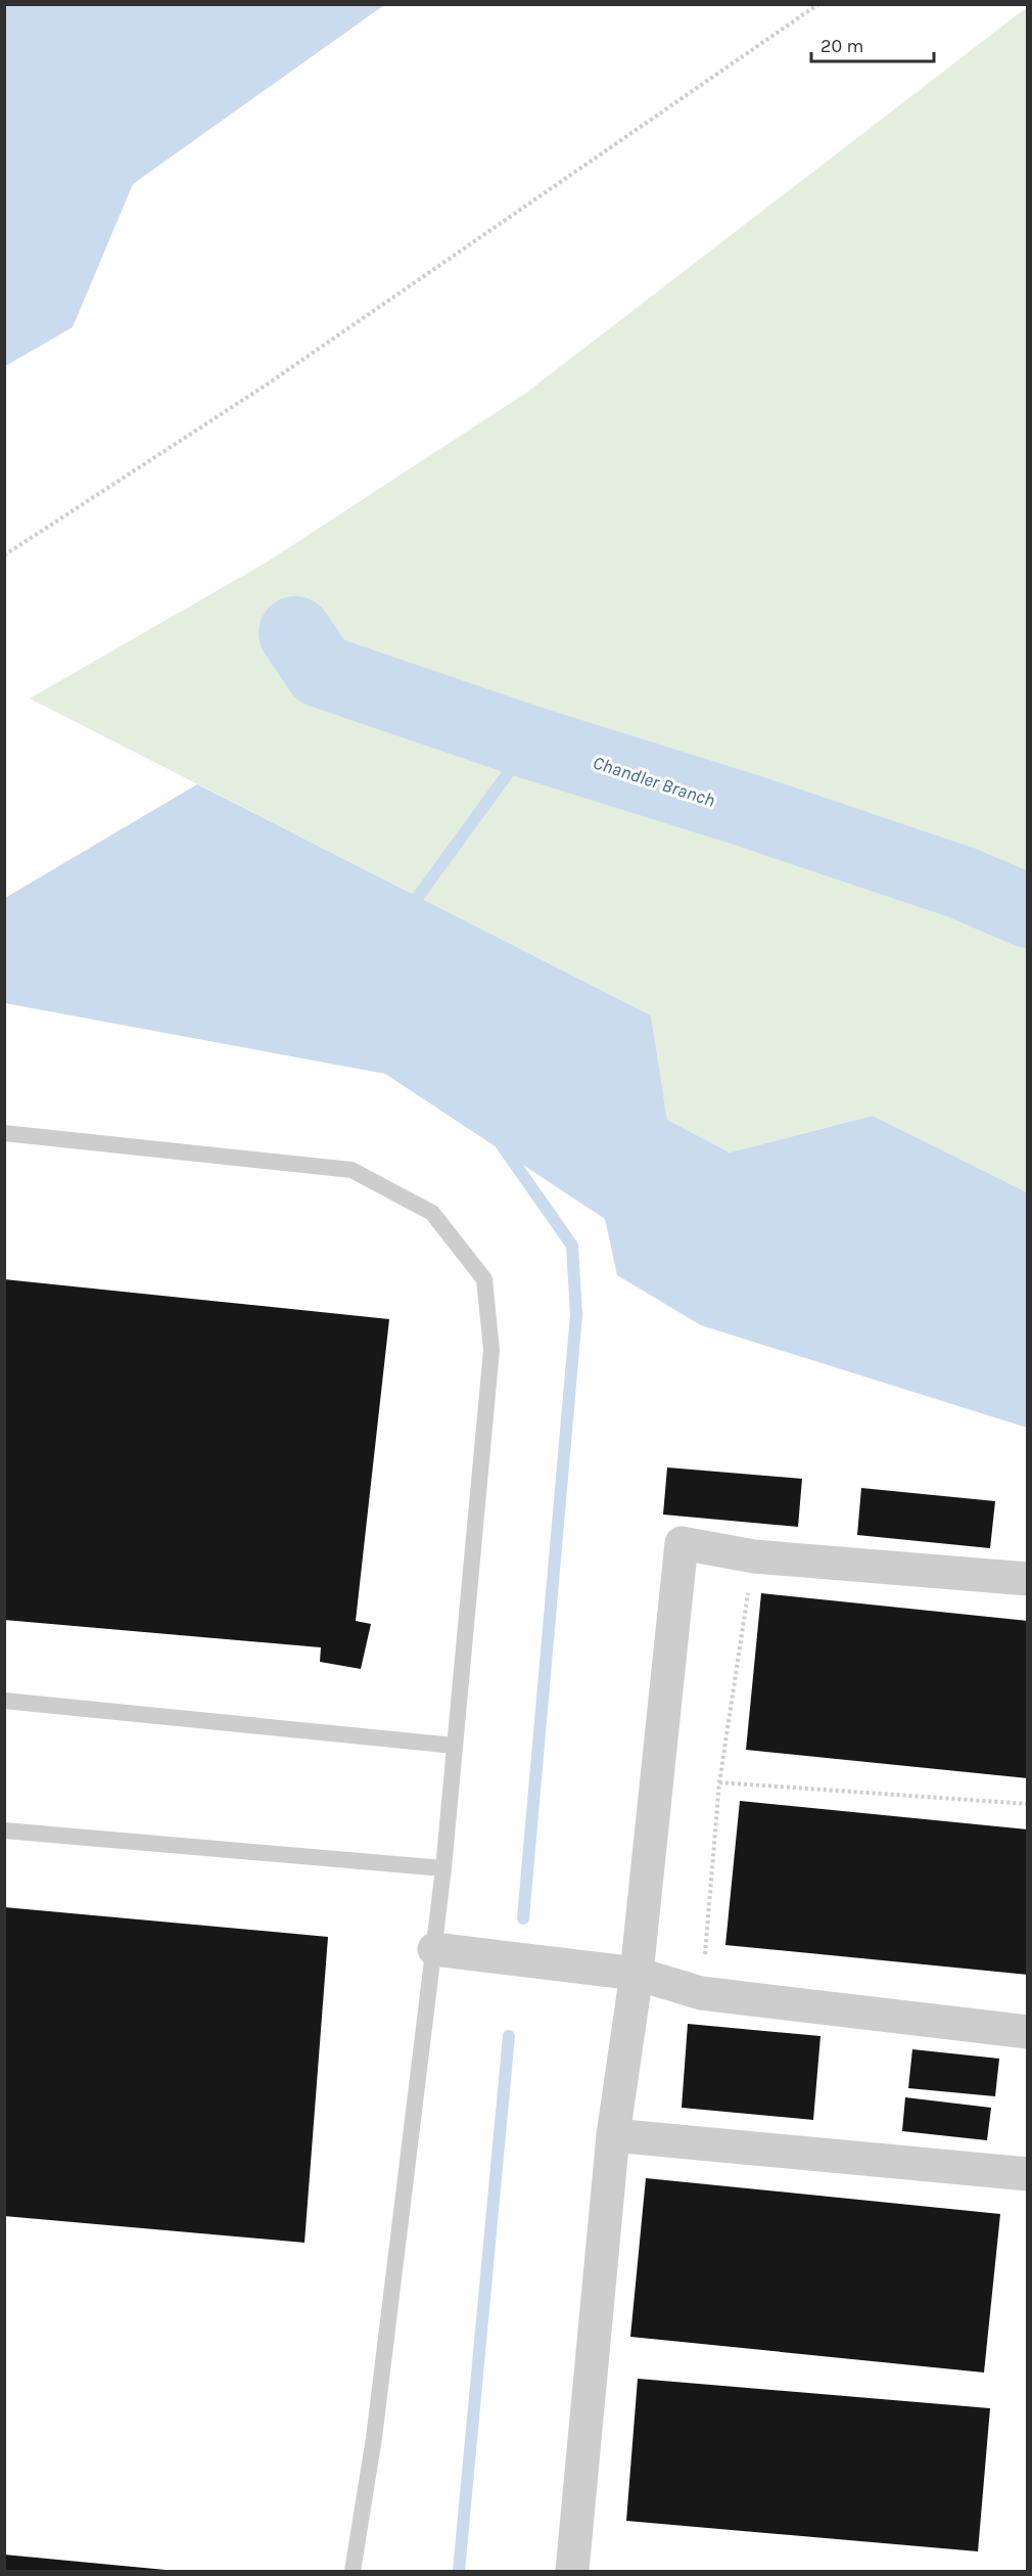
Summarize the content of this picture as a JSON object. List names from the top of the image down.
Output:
{
  "water": ["Chandler Branch"],
  "scale_bar": "20 m"
}
